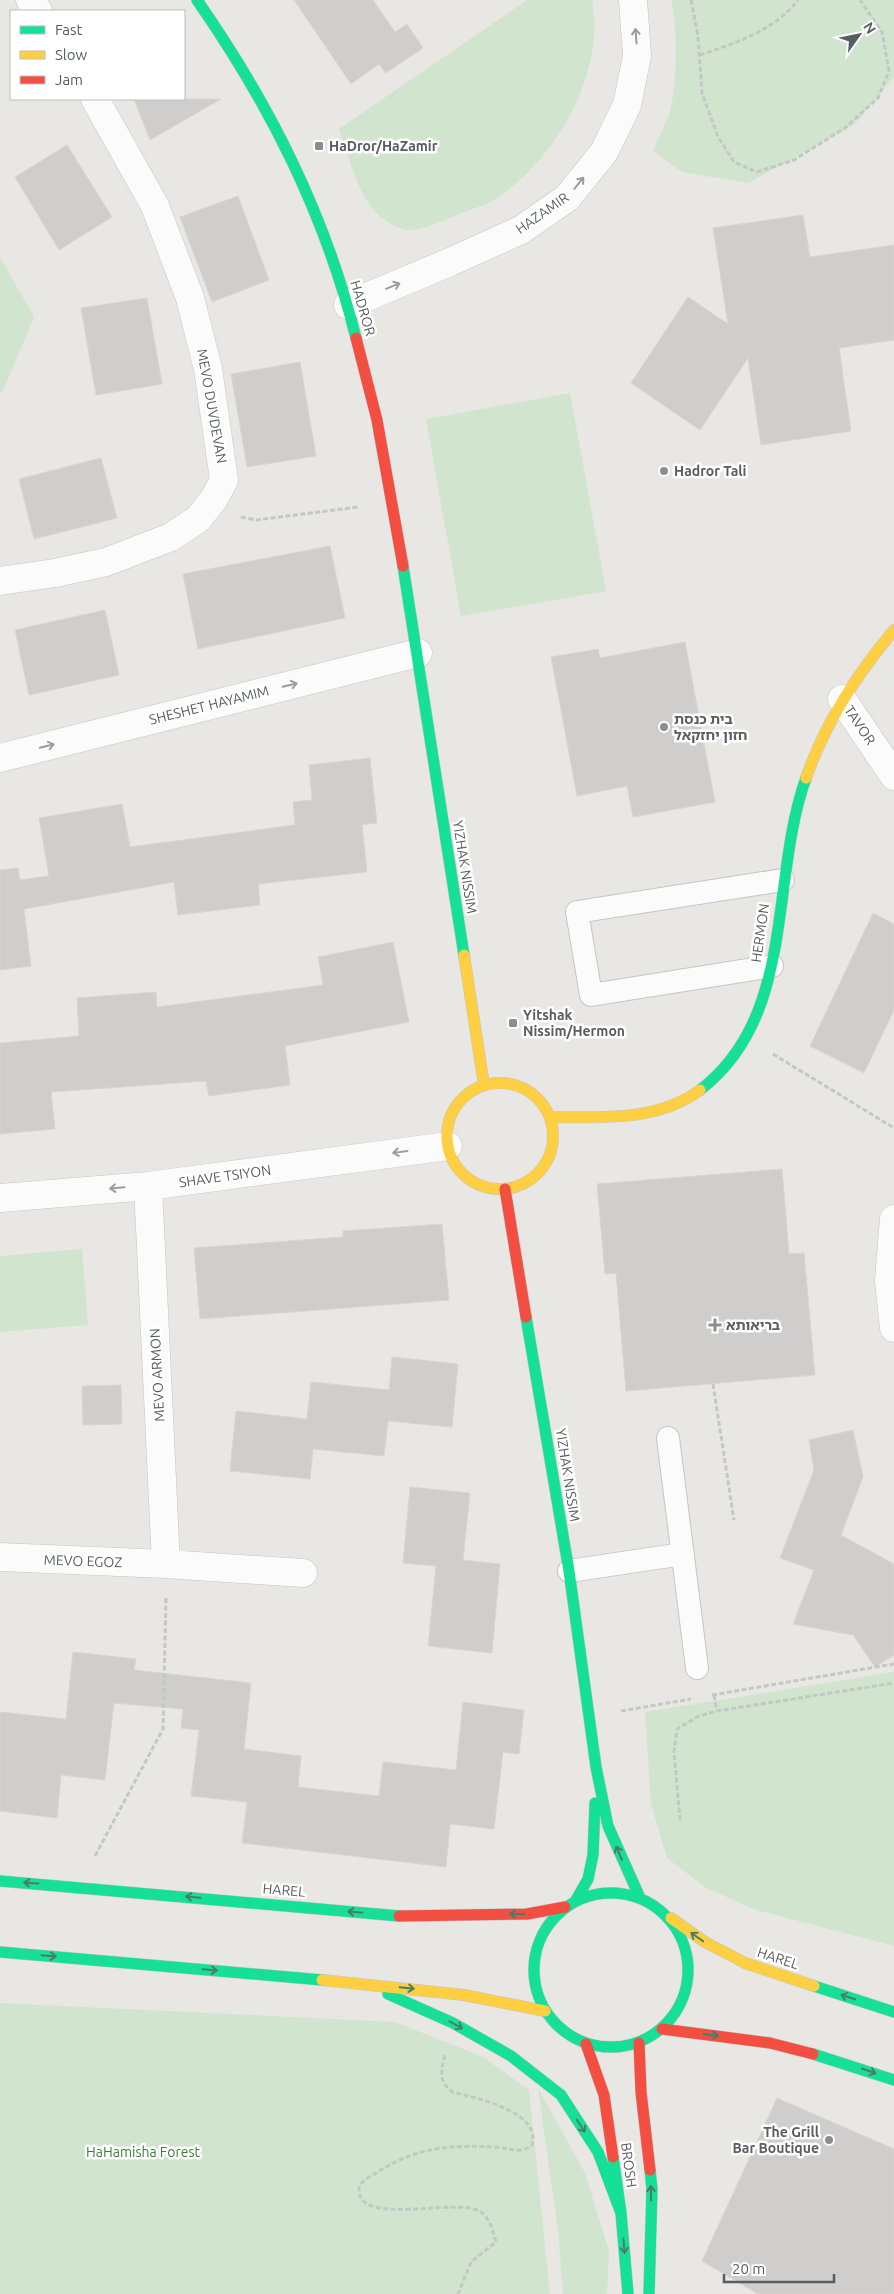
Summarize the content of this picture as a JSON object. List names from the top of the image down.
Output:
{
  "streets": {
    "street": [
      "HAZAMIR",
      "HADROR",
      "MEVO DUVDEVAN",
      "SHESHET HAYAMIM",
      "TAVOR",
      "YIZHAK NISSIM",
      "HERMON",
      "SHAVE TSIYON",
      "MEVO ARMON",
      "MEVO EGOZ",
      "HAREL",
      "BROSH"
    ]
  },
  "crossings": [
    ["HAZAMIR", "HADROR"],
    ["HADROR", "SHESHET HAYAMIM"],
    ["HADROR", "YIZHAK NISSIM"],
    ["SHESHET HAYAMIM", "YIZHAK NISSIM"],
    ["TAVOR", "HERMON"],
    ["YIZHAK NISSIM", "HERMON"],
    ["YIZHAK NISSIM", "SHAVE TSIYON"],
    ["YIZHAK NISSIM", "HAREL"],
    ["YIZHAK NISSIM", "BROSH"],
    ["HERMON", "SHAVE TSIYON"],
    ["SHAVE TSIYON", "MEVO ARMON"],
    ["MEVO ARMON", "MEVO EGOZ"],
    ["HAREL", "BROSH"]
  ],
  "one_way": ["HAZAMIR", "SHESHET HAYAMIM", "SHAVE TSIYON"],
  "parks": ["HaHamisha Forest"],
  "places": {
    "transit": ["HaDror/HaZamir", "Yitshak Nissim/Hermon"],
    "other": ["Hadror Tali", "בית כנסת חזון יחזקאל", "The Grill Bar Boutique"],
    "health": ["בריאותא"]
  },
  "legend": ["Fast", "Slow", "Jam"],
  "scale_bar": "20 m",
  "north": "top right"
}
